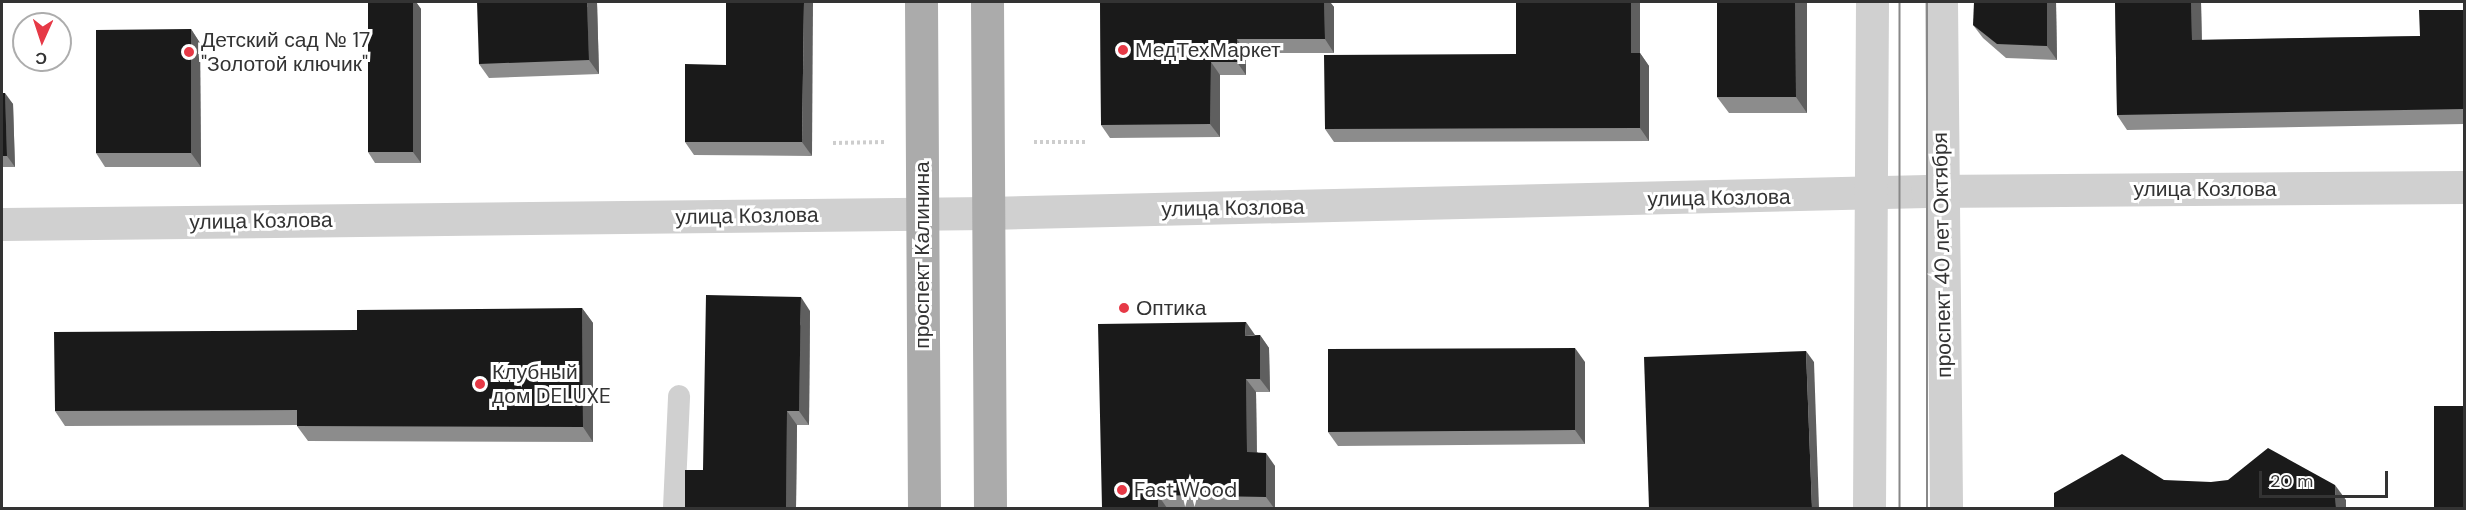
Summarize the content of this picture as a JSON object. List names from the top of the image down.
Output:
{
  "streets": {
    "main road": ["проспект Калинина"],
    "street": ["улица Козлова", "проспект 40 лет Октября"]
  },
  "crossings": [
    ["улица Козлова", "проспект Калинина"],
    ["улица Козлова", "проспект 40 лет Октября"]
  ],
  "places": [
    "МедТехМаркет",
    "Детский сад № 17 \"Золотой ключик\"",
    "Оптика",
    "Клубный дом DELUXE",
    "Fast Wood"
  ],
  "scale_bar": "20 m",
  "north": "bottom"
}
